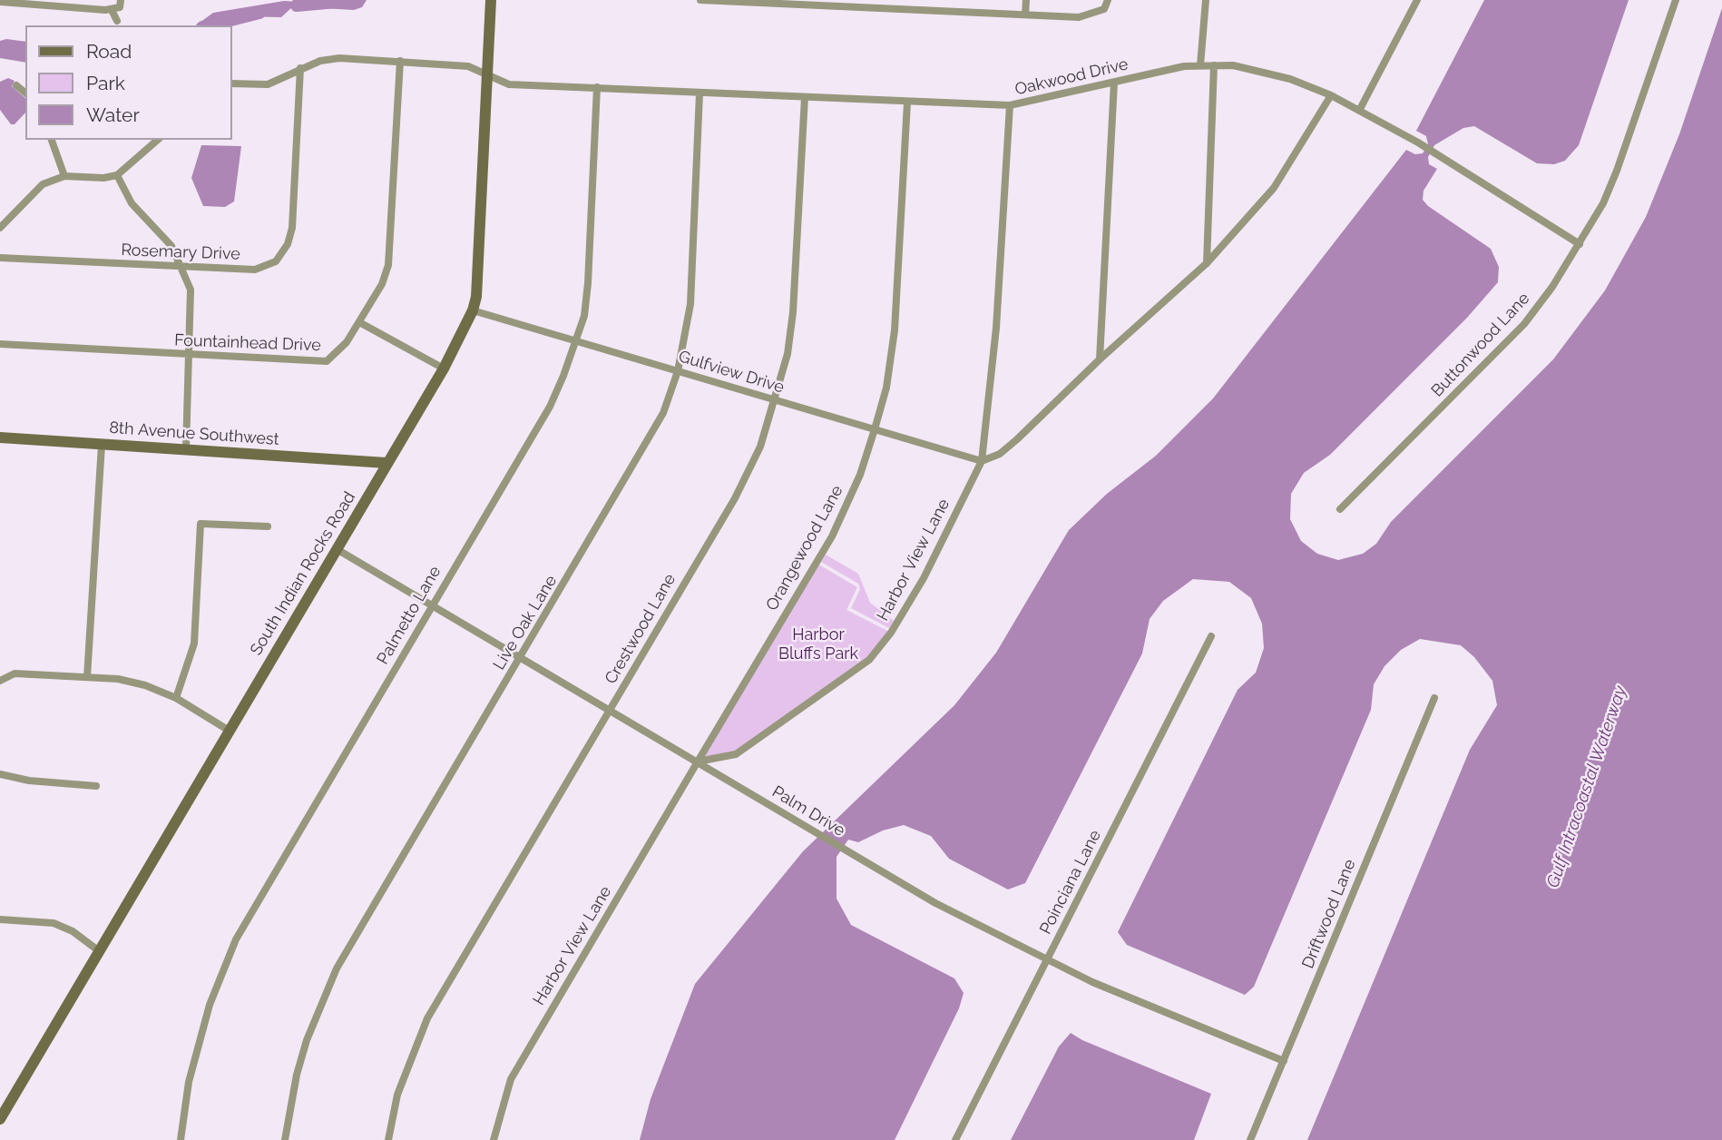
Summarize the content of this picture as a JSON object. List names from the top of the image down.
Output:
{
  "streets": {
    "street": [
      "Oakwood Drive",
      "Rosemary Drive",
      "Fountainhead Drive",
      "Buttonwood Lane",
      "Gulfview Drive",
      "8th Avenue Southwest",
      "Orangewood Lane",
      "Harbor View Lane",
      "South Indian Rocks Road",
      "Palmetto Lane",
      "Live Oak Lane",
      "Crestwood Lane",
      "Palm Drive",
      "Poinciana Lane",
      "Driftwood Lane"
    ]
  },
  "crossings": [
    ["Oakwood Drive", "Rosemary Drive"],
    ["Oakwood Drive", "Fountainhead Drive"],
    ["Oakwood Drive", "Buttonwood Lane"],
    ["Oakwood Drive", "Orangewood Lane"],
    ["Oakwood Drive", "South Indian Rocks Road"],
    ["Oakwood Drive", "Palmetto Lane"],
    ["Oakwood Drive", "Live Oak Lane"],
    ["Oakwood Drive", "Crestwood Lane"],
    ["Gulfview Drive", "Orangewood Lane"],
    ["Gulfview Drive", "Harbor View Lane"],
    ["Gulfview Drive", "South Indian Rocks Road"],
    ["Gulfview Drive", "Palmetto Lane"],
    ["Gulfview Drive", "Live Oak Lane"],
    ["Gulfview Drive", "Crestwood Lane"],
    ["8th Avenue Southwest", "South Indian Rocks Road"],
    ["Orangewood Lane", "Harbor View Lane"],
    ["Orangewood Lane", "Palm Drive"],
    ["Harbor View Lane", "Palm Drive"],
    ["South Indian Rocks Road", "Palm Drive"],
    ["Palmetto Lane", "Palm Drive"],
    ["Live Oak Lane", "Palm Drive"],
    ["Crestwood Lane", "Palm Drive"],
    ["Palm Drive", "Poinciana Lane"],
    ["Palm Drive", "Driftwood Lane"]
  ],
  "water": ["Gulf Intracoastal Waterway"],
  "parks": ["Harbor Bluffs Park"],
  "legend": ["Road", "Park", "Water"]
}
